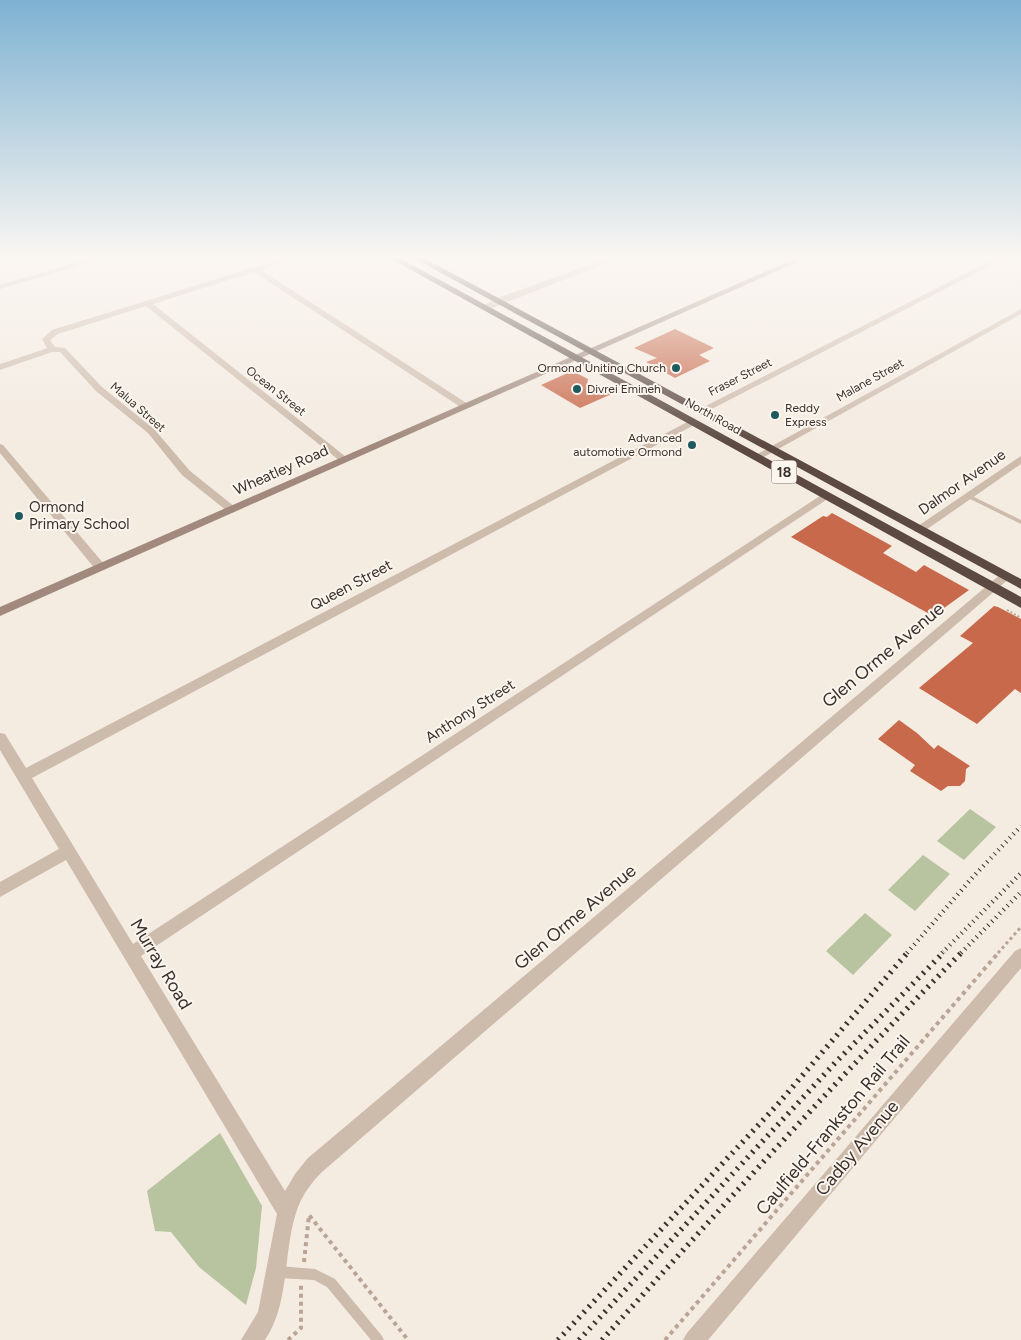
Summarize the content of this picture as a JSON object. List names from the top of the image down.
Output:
{
  "streets": {
    "highway": ["North Road", "18"],
    "street": [
      "Fraser Street",
      "Malane Street",
      "Ocean Street",
      "Malua Street",
      "Wheatley Road",
      "Dalmor Avenue",
      "Queen Street",
      "Glen Orme Avenue",
      "Anthony Street",
      "Murray Road",
      "Cadby Avenue"
    ],
    "path": ["Caulfield-Frankston Rail Trail"]
  },
  "crossings": [
    ["Fraser Street", "North Road"],
    ["Malane Street", "North Road"],
    ["Ocean Street", "Wheatley Road"],
    ["Malua Street", "Wheatley Road"],
    ["North Road", "Wheatley Road"],
    ["North Road", "Dalmor Avenue"],
    ["North Road", "Queen Street"],
    ["North Road", "Glen Orme Avenue"],
    ["North Road", "Anthony Street"],
    ["Queen Street", "Murray Road"],
    ["Glen Orme Avenue", "Murray Road"],
    ["Anthony Street", "Murray Road"]
  ],
  "places": [
    "Ormond Uniting Church",
    "Divrei Emineh",
    "Reddy Express",
    "Advanced automotive Ormond",
    "Ormond Primary School"
  ]
}
